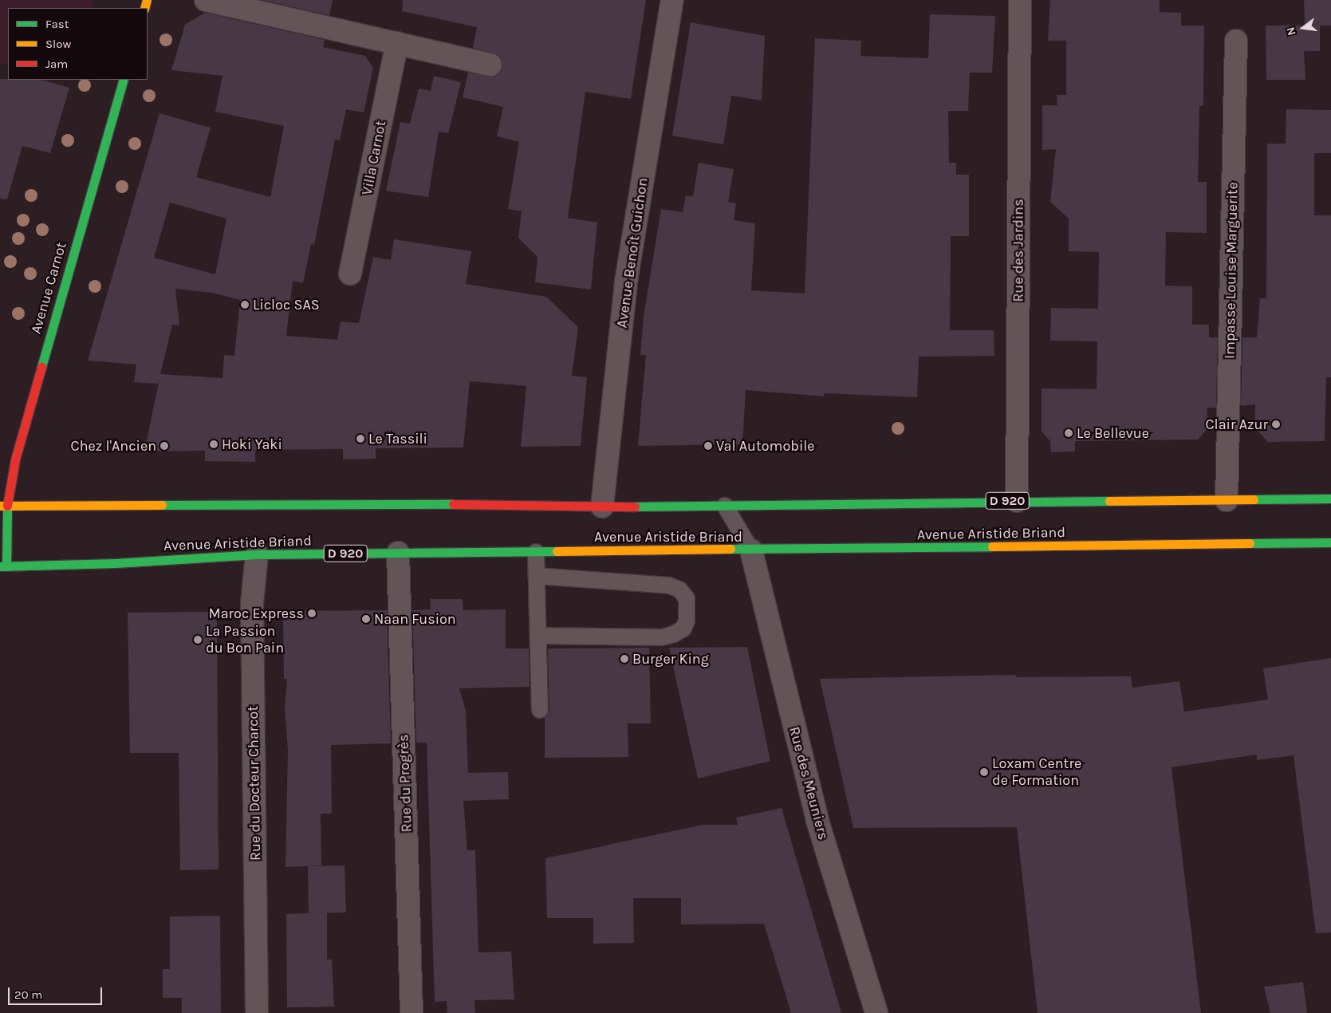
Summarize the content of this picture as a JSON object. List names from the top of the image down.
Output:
{
  "streets": {
    "main road": ["Avenue Carnot", "D 920", "Avenue Aristide Briand"],
    "street": [
      "Villa Carnot",
      "Rue des Jardins",
      "Avenue Benoît Guichon",
      "Impasse Louise Marguerite",
      "Rue du Docteur Charcot",
      "Rue du Progrès",
      "Rue des Meuniers"
    ]
  },
  "crossings": [
    ["Rue des Jardins", "D 920"],
    ["Avenue Benoît Guichon", "D 920"],
    ["Impasse Louise Marguerite", "D 920"],
    ["Avenue Carnot", "D 920"],
    ["Avenue Carnot", "Avenue Aristide Briand"],
    ["D 920", "Avenue Aristide Briand"],
    ["Avenue Aristide Briand", "Rue du Docteur Charcot"],
    ["Avenue Aristide Briand", "Rue du Progrès"],
    ["Avenue Aristide Briand", "Rue des Meuniers"]
  ],
  "places": [
    "Licloc SAS",
    "Clair Azur",
    "Le Bellevue",
    "Le Tassili",
    "Hoki Yaki",
    "Chez l'Ancien",
    "Val Automobile",
    "Maroc Express",
    "Naan Fusion",
    "La Passion du Bon Pain",
    "Burger King",
    "Loxam Centre de Formation"
  ],
  "legend": ["Fast", "Slow", "Jam"],
  "scale_bar": "20 m",
  "north": "left"
}
